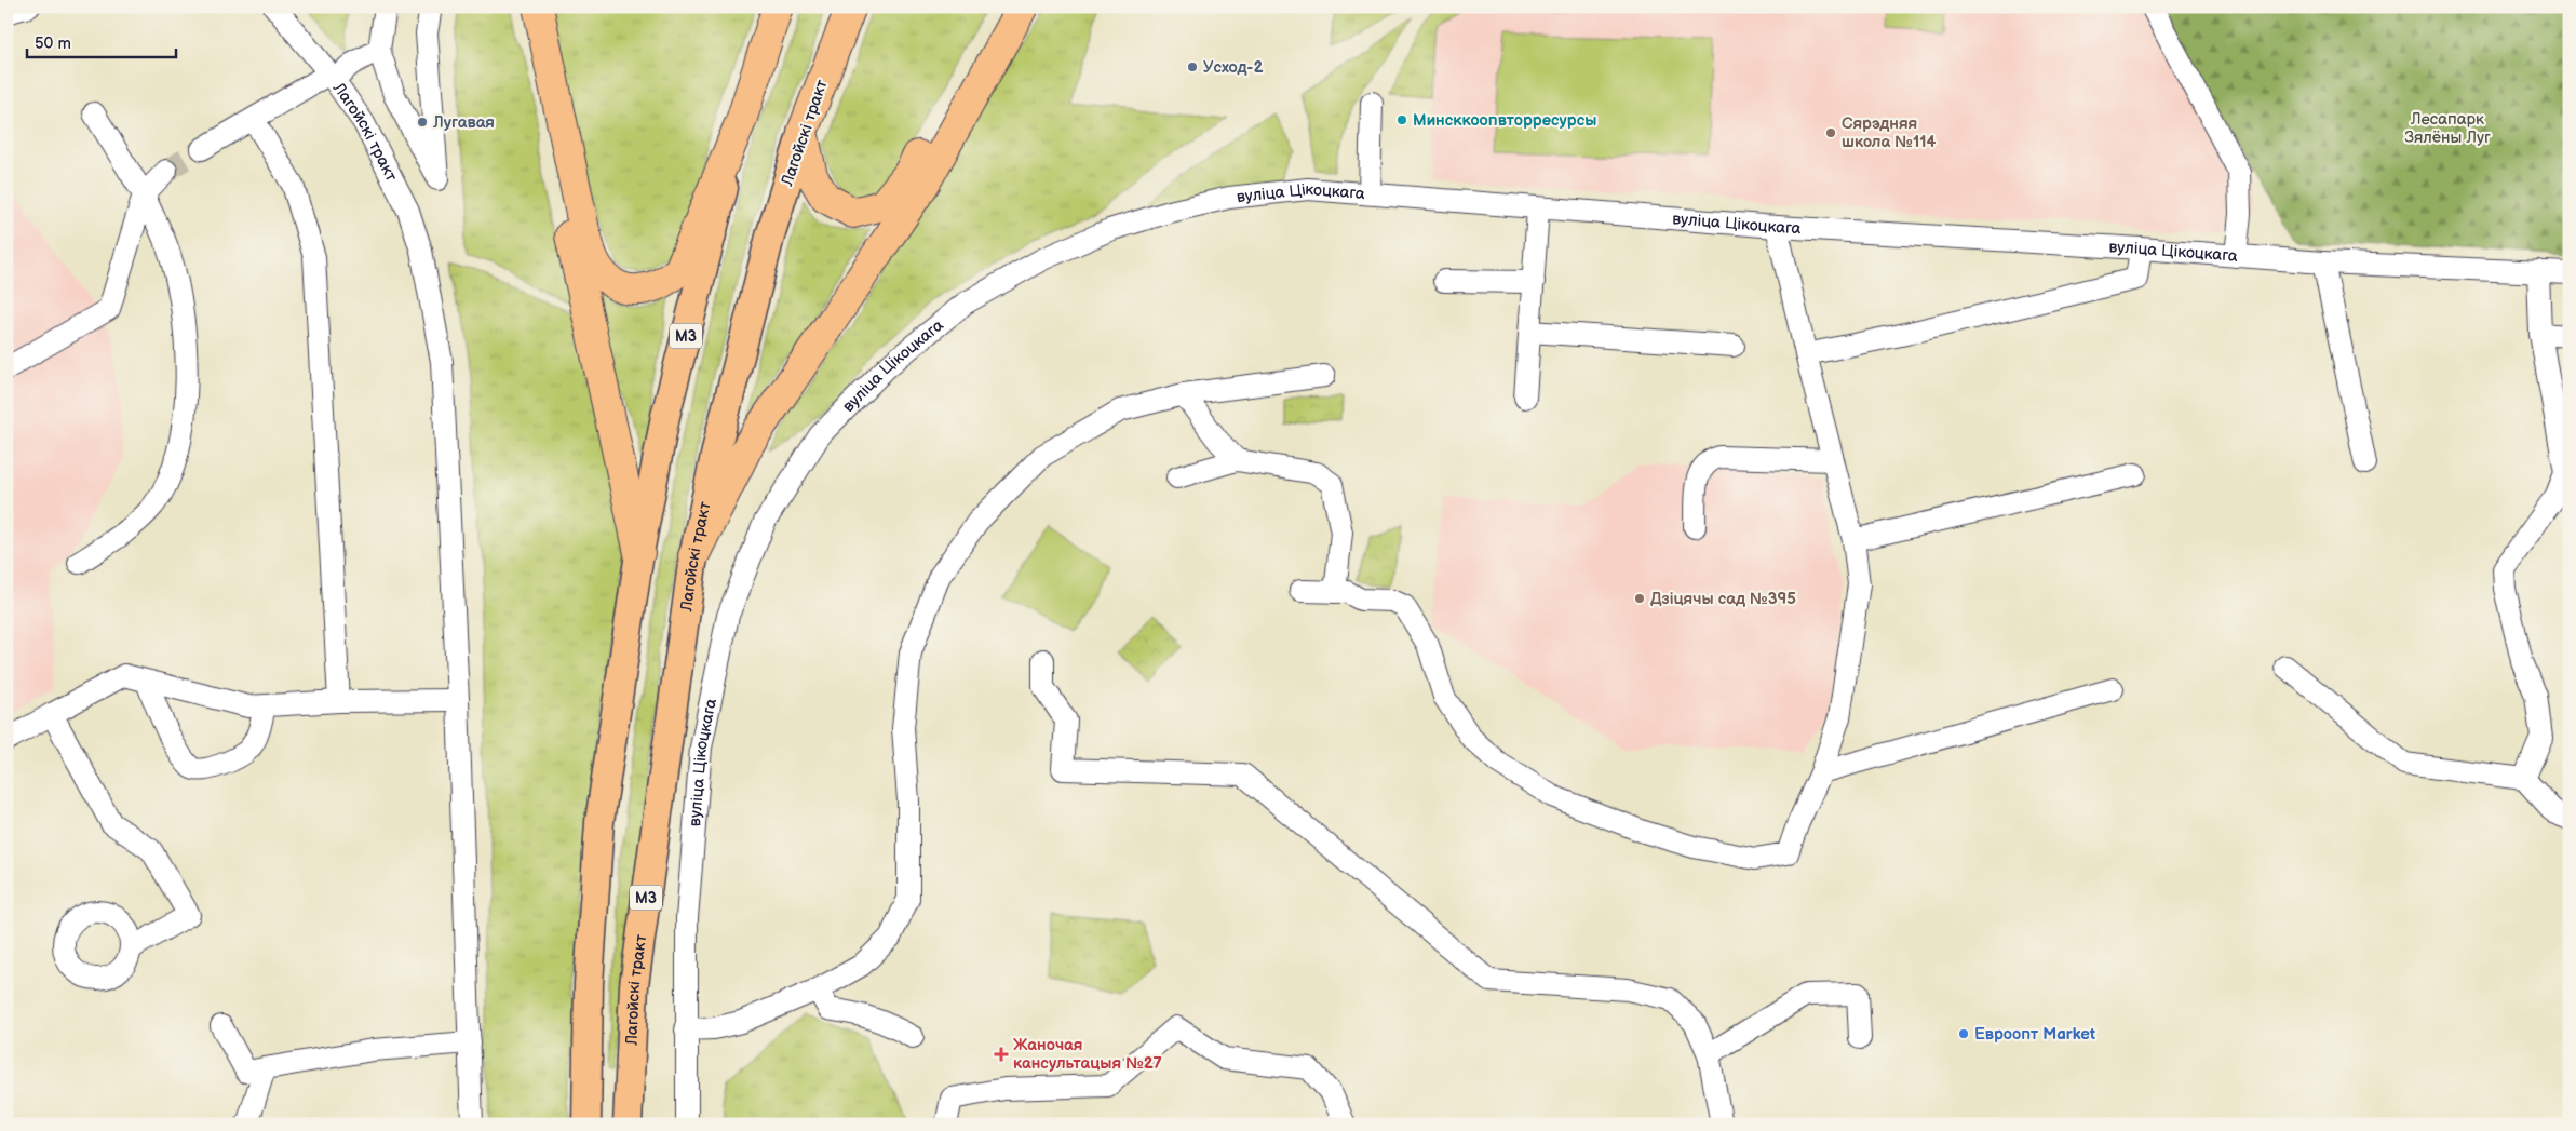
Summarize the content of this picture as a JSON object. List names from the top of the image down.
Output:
{
  "streets": {
    "highway": ["Лагойскі тракт", "М3"],
    "street": ["вуліца Цікоцкага"]
  },
  "parks": ["Лесапарк Зялёны Луг"],
  "places": {
    "other": [
      "Усход-2",
      "Минсккоопвторресурсы",
      "Лугавая",
      "Сярэдняя школа №114",
      "Дзіцячы сад №395",
      "Евроопт Market"
    ],
    "health": ["Жаночая кансультацыя №27"]
  },
  "scale_bar": "50 m"
}
